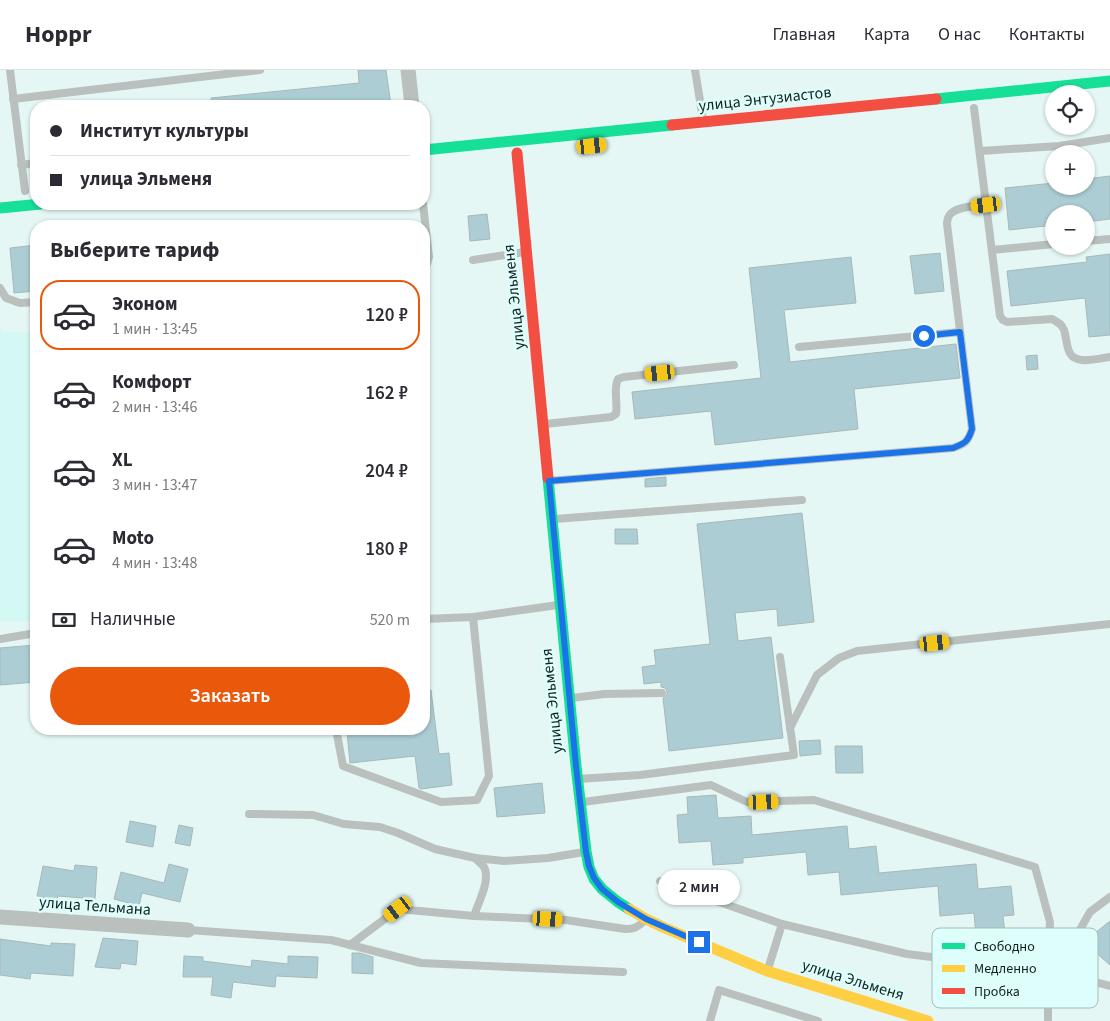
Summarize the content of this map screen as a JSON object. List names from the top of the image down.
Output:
{
  "streets": {
    "street": ["улица Энтузиастов", "улица Эльменя", "улица Тельмана"]
  },
  "legend": ["Свободно", "Медленно", "Пробка"],
  "page": {
    "header": "Hoppr",
    "nav": [
      "Главная",
      "Карта",
      "О нас",
      "Контакты"
    ],
    "map_buttons": ["+", "−"],
    "banner": ["Институт культуры", "улица Эльменя"],
    "heading": "Выберите тариф",
    "list": [
      {
        "name": "Эконом",
        "note": "1 мин · 13:45",
        "value": "120 ₽"
      },
      {
        "name": "Комфорт",
        "note": "2 мин · 13:46",
        "value": "162 ₽"
      },
      {
        "name": "XL",
        "note": "3 мин · 13:47",
        "value": "204 ₽"
      },
      {
        "name": "Moto",
        "note": "4 мин · 13:48",
        "value": "180 ₽"
      }
    ],
    "pay": ["Наличные", "520 m"],
    "buttons": "Заказать",
    "bubble": "2 мин"
  }
}
